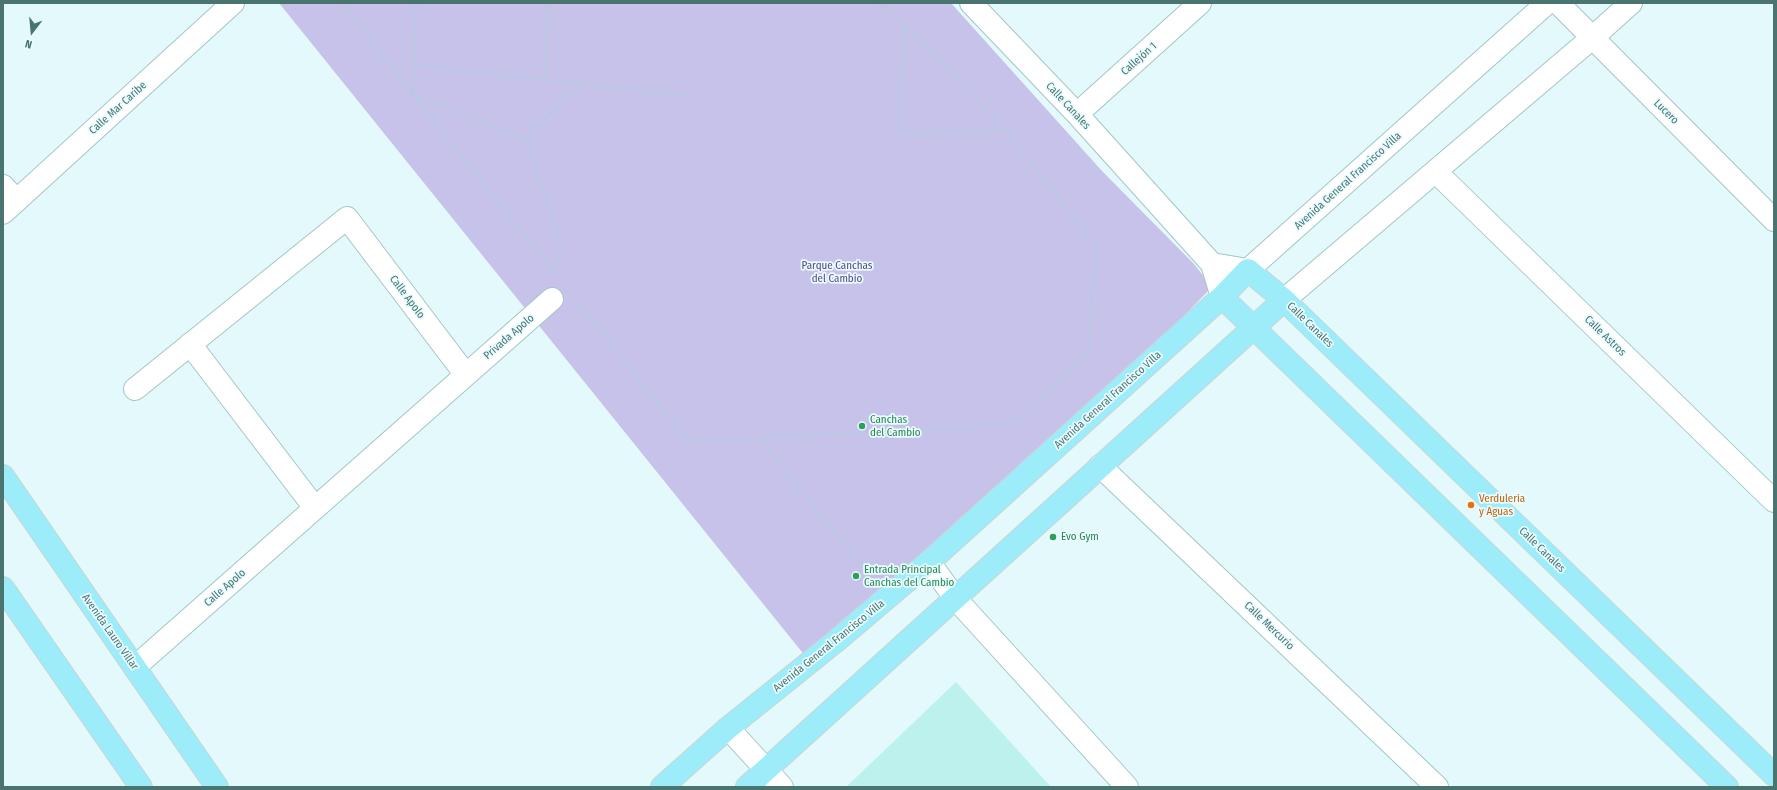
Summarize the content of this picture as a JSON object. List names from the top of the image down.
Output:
{
  "streets": {
    "main road": ["Calle Canales", "Avenida General Francisco Villa", "Avenida Lauro Villar"],
    "street": [
      "Callejón 1",
      "Calle Mar Caribe",
      "Lucero",
      "Calle Apolo",
      "Calle Astros",
      "Privada Apolo",
      "Calle Mercurio"
    ]
  },
  "crossings": [
    ["Callejón 1", "Calle Canales"],
    ["Calle Canales", "Avenida General Francisco Villa"],
    ["Calle Apolo", "Privada Apolo"],
    ["Calle Apolo", "Avenida Lauro Villar"]
  ],
  "parks": ["Parque Canchas del Cambio"],
  "places": [
    "Canchas del Cambio",
    "Verduleria y Aguas",
    "Evo Gym",
    "Entrada Principal Canchas del Cambio"
  ],
  "north": "bottom"
}
